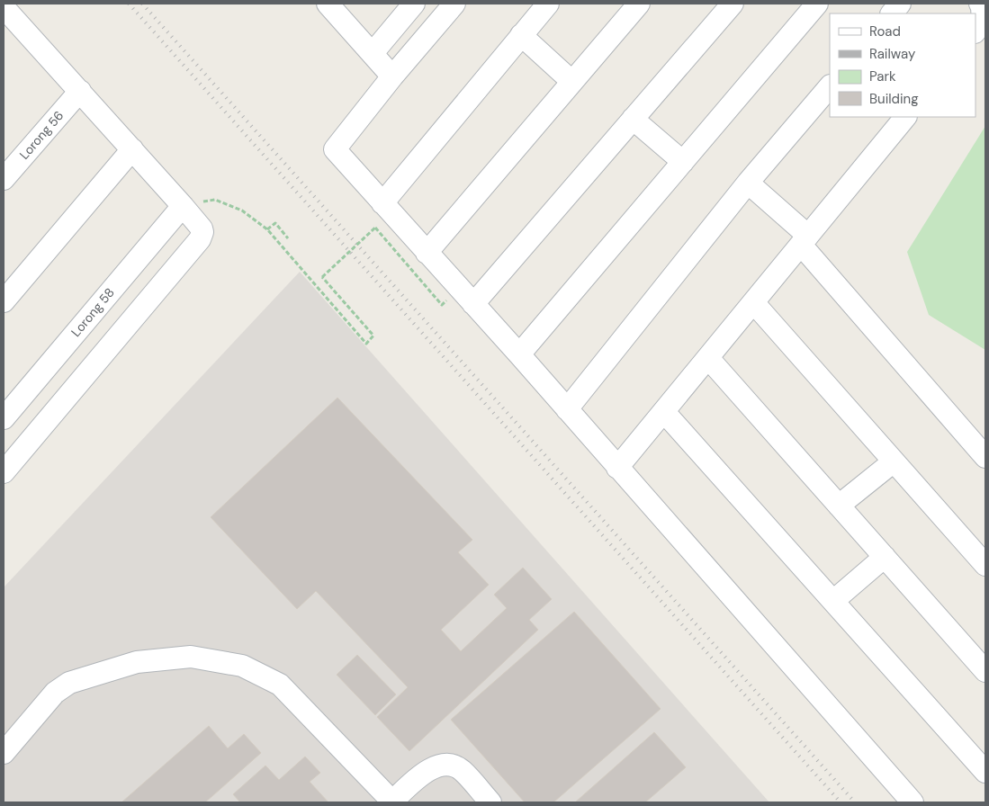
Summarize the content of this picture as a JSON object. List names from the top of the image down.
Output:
{
  "streets": {
    "street": ["Lorong 56", "Lorong 58"]
  },
  "legend": [
    "Road",
    "Railway",
    "Park",
    "Building"
  ]
}
